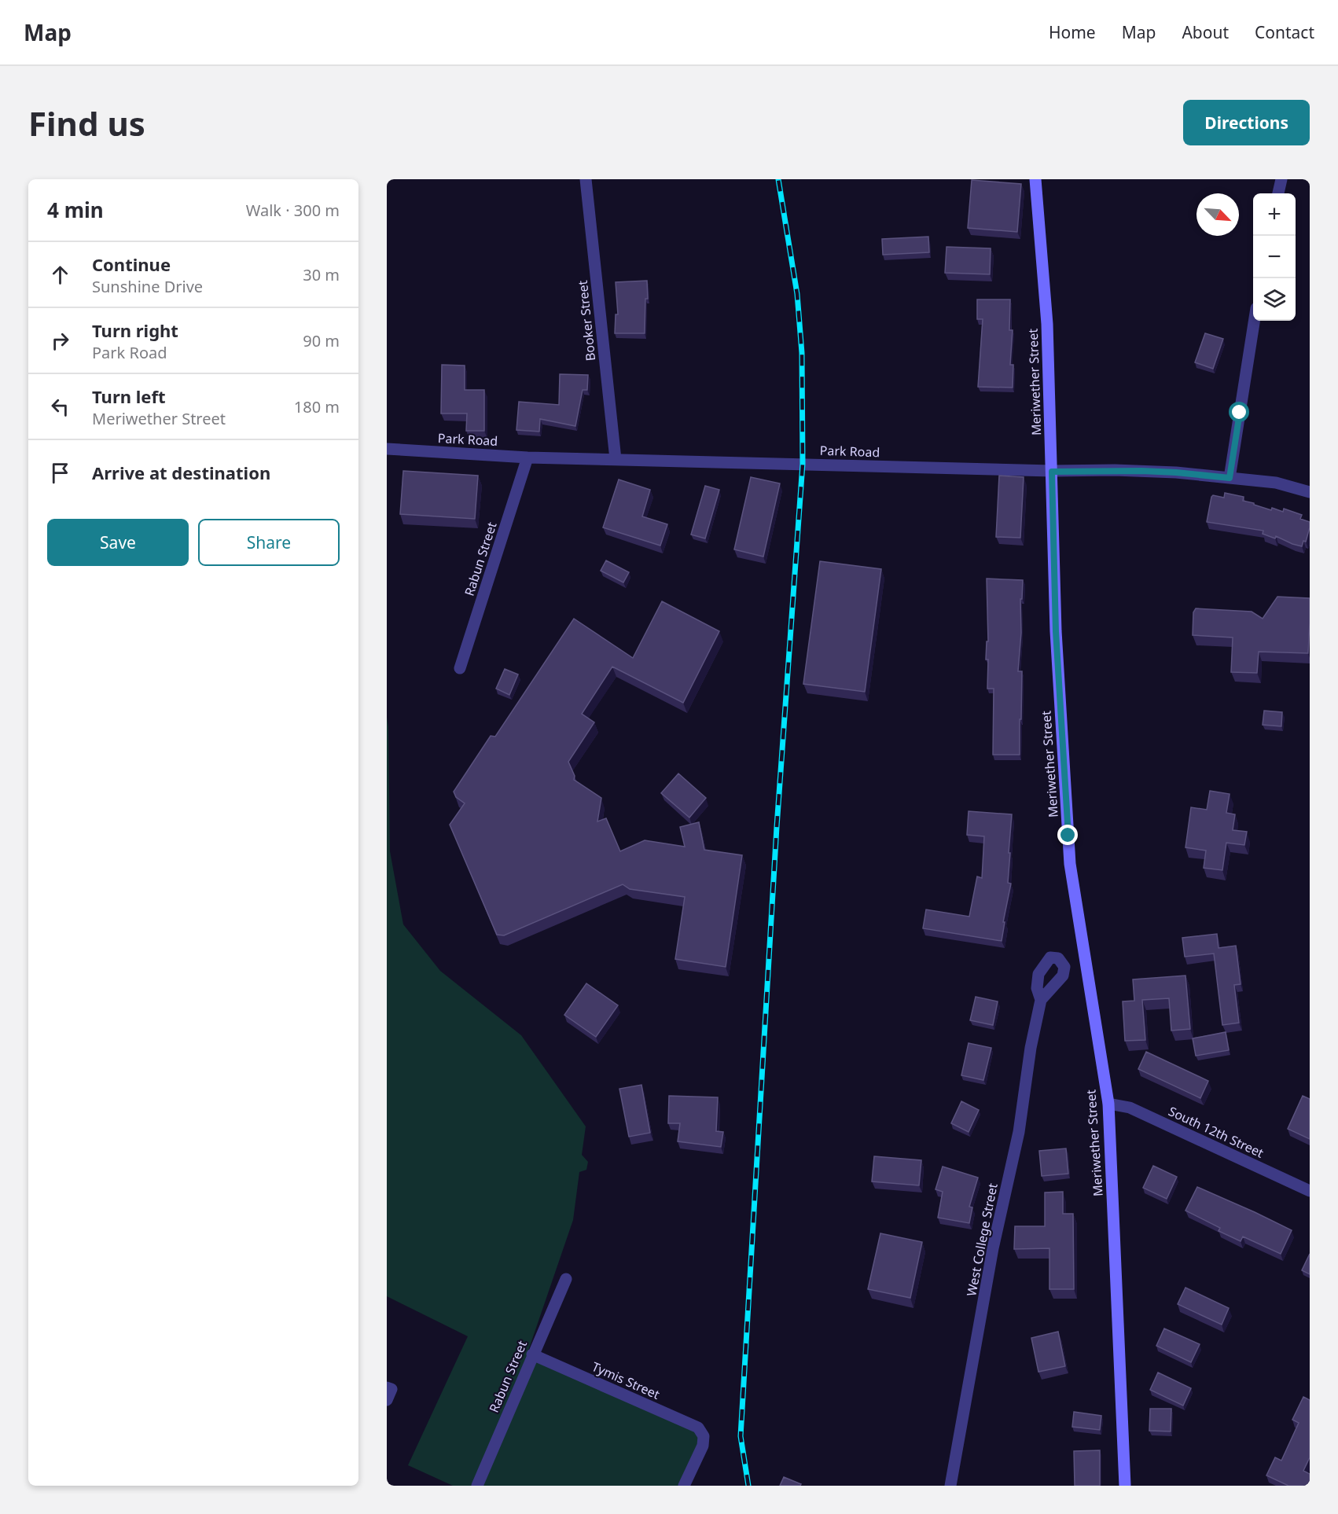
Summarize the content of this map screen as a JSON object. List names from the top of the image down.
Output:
{
  "streets": {
    "street": [
      "Booker Street",
      "Meriwether Street",
      "Park Road",
      "Rabun Street",
      "South 12th Street",
      "West College Street",
      "Tymis Street"
    ]
  },
  "crossings": [
    ["Booker Street", "Park Road"],
    ["Meriwether Street", "Park Road"],
    ["Meriwether Street", "South 12th Street"],
    ["Park Road", "Rabun Street"],
    ["Rabun Street", "Tymis Street"]
  ],
  "north": "bottom right",
  "page": {
    "header": "Map",
    "nav": [
      "Home",
      "Map",
      "About",
      "Contact"
    ],
    "buttons": [
      "Directions",
      ["Save", "Share"]
    ],
    "title": "Find us",
    "heading": ["4 min", "Walk · 300 m"],
    "map_buttons": ["+", "−"],
    "list": [
      ["Continue", "Sunshine Drive", "30 m"],
      ["Turn right", "Park Road", "90 m"],
      ["Turn left", "Meriwether Street", "180 m"],
      "Arrive at destination"
    ]
  }
}
